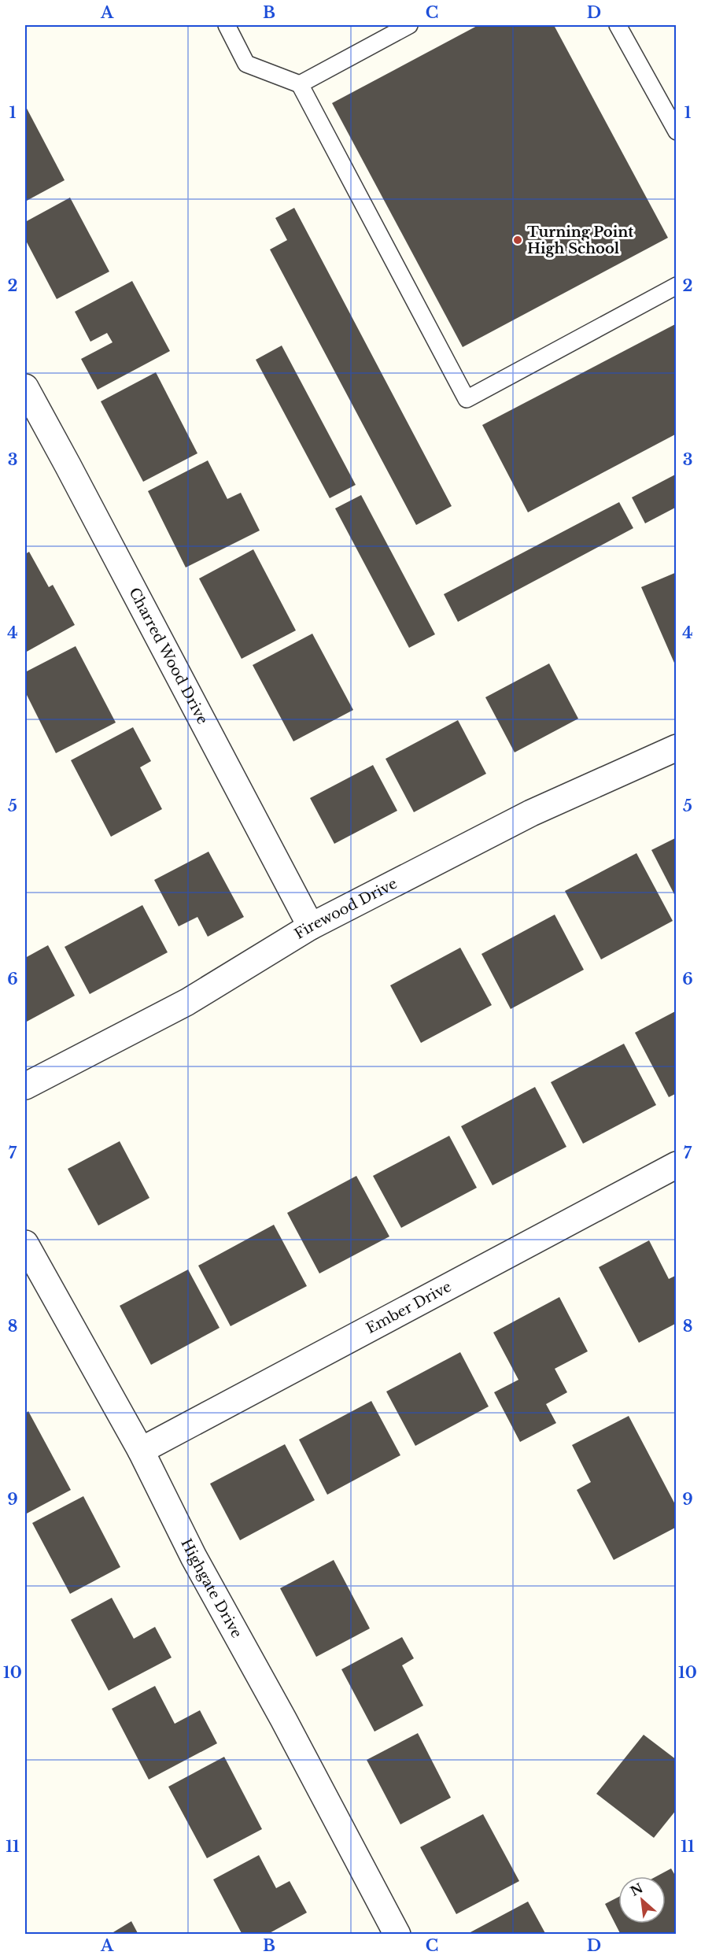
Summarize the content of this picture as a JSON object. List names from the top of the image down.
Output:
{
  "streets": {
    "street": [
      "Charred Wood Drive",
      "Firewood Drive",
      "Ember Drive",
      "Highgate Drive"
    ]
  },
  "crossings": [
    ["Charred Wood Drive", "Firewood Drive"],
    ["Ember Drive", "Highgate Drive"]
  ],
  "places": ["Turning Point High School"],
  "north": "top left",
  "grid": {
    "columns": [
      "A",
      "B",
      "C",
      "D"
    ],
    "rows": [
      "1",
      "2",
      "3",
      "4",
      "5",
      "6",
      "7",
      "8",
      "9",
      "10",
      "11"
    ]
  }
}
